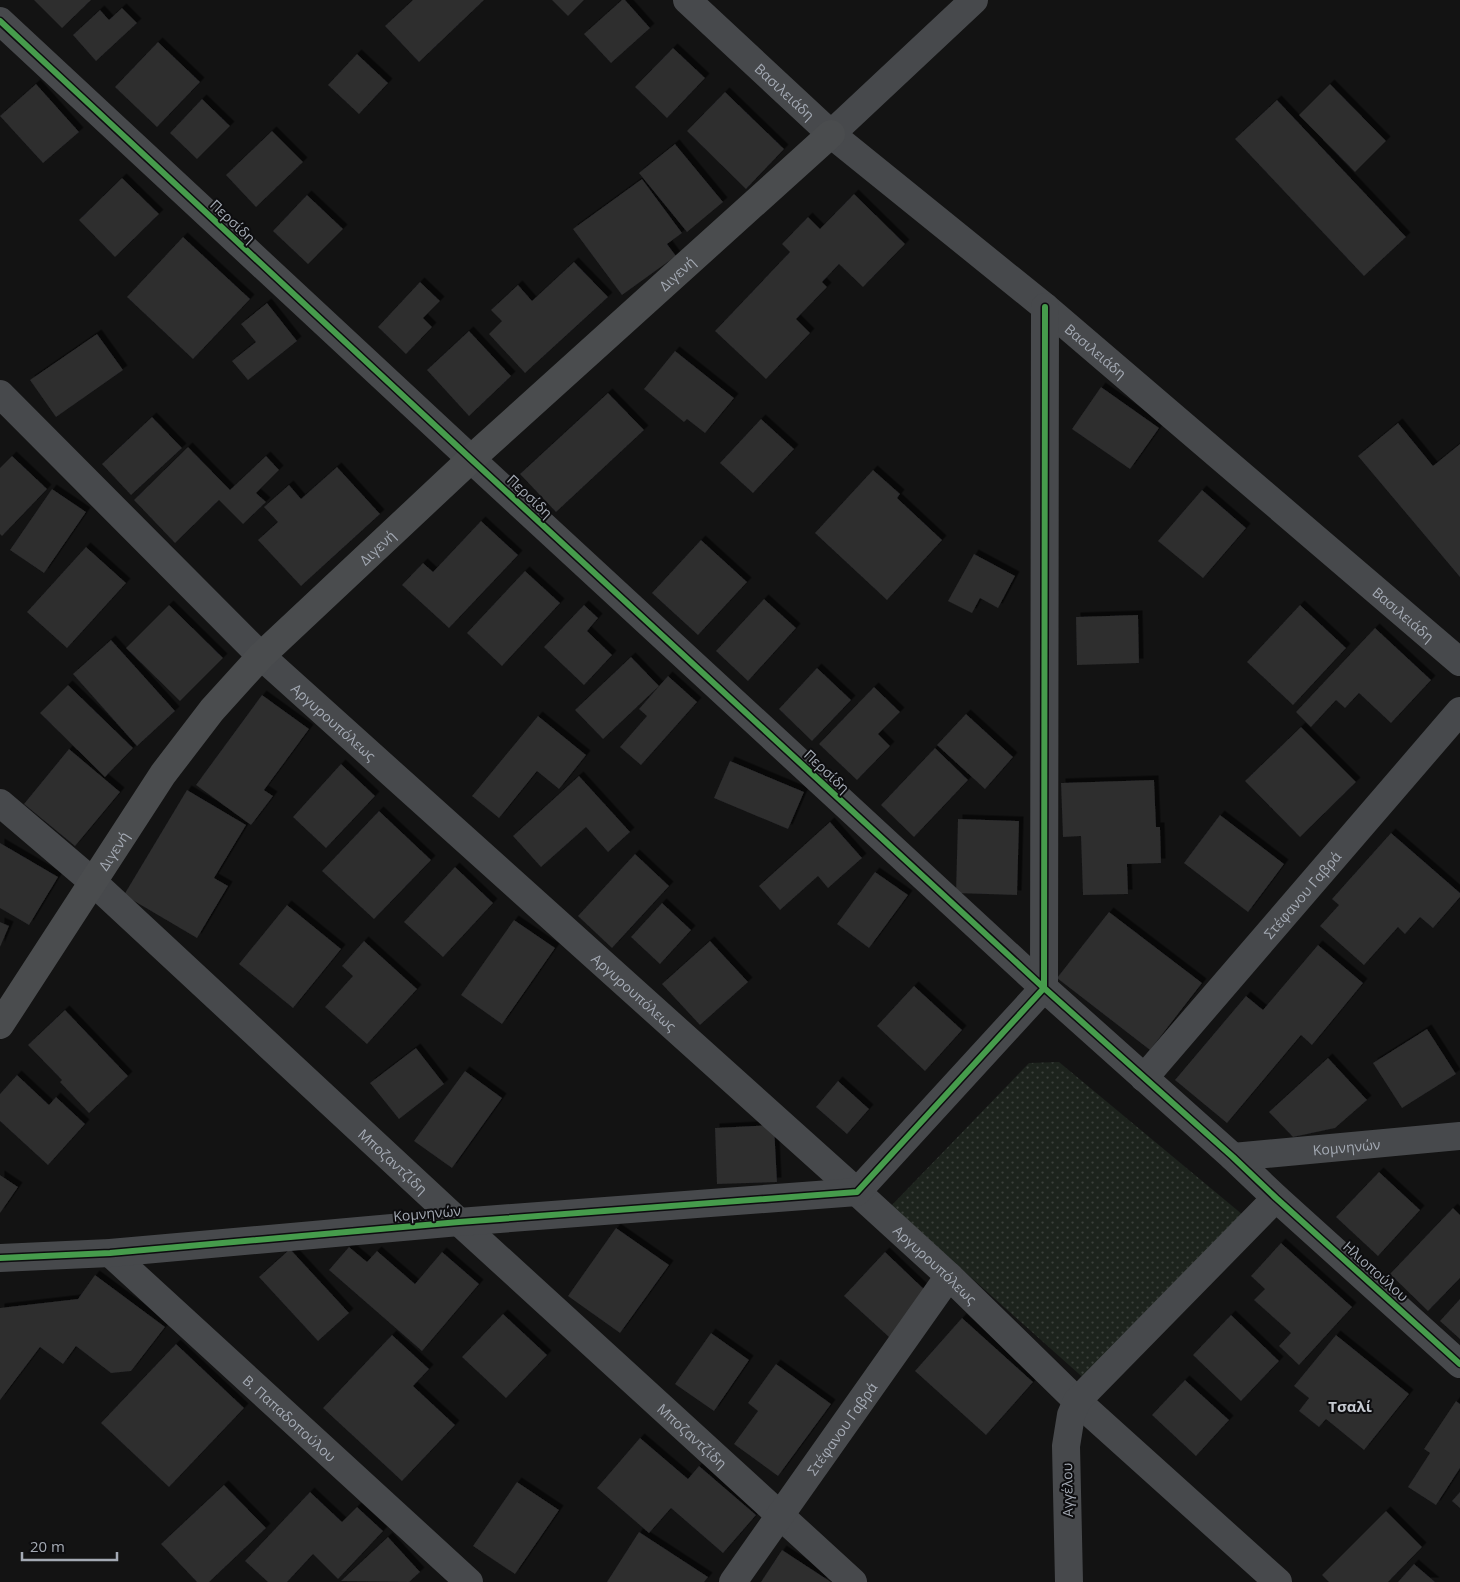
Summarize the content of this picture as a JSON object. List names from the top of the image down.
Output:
{
  "streets": {
    "main road": ["Διγενή"],
    "street": [
      "Βασιλειάδη",
      "Περσίδη",
      "Αργυρουπόλεως",
      "Στέφανου Γαβρά",
      "Κομνηνών",
      "Μποζαντζίδη",
      "Ηλιοπούλου",
      "B. Παπαδοπούλου",
      "Αγγέλου"
    ]
  },
  "crossings": [
    ["Βασιλειάδη", "Διγενή"],
    ["Περσίδη", "Διγενή"],
    ["Περσίδη", "Στέφανου Γαβρά"],
    ["Περσίδη", "Ηλιοπούλου"],
    ["Διγενή", "Αργυρουπόλεως"],
    ["Διγενή", "Μποζαντζίδη"],
    ["Αργυρουπόλεως", "Στέφανου Γαβρά"],
    ["Αργυρουπόλεως", "Κομνηνών"],
    ["Αργυρουπόλεως", "Αγγέλου"],
    ["Στέφανου Γαβρά", "Μποζαντζίδη"],
    ["Στέφανου Γαβρά", "Ηλιοπούλου"],
    ["Κομνηνών", "Μποζαντζίδη"],
    ["Κομνηνών", "Ηλιοπούλου"],
    ["Κομνηνών", "B. Παπαδοπούλου"]
  ],
  "districts": ["Τσαλί"],
  "scale_bar": "20 m"
}
